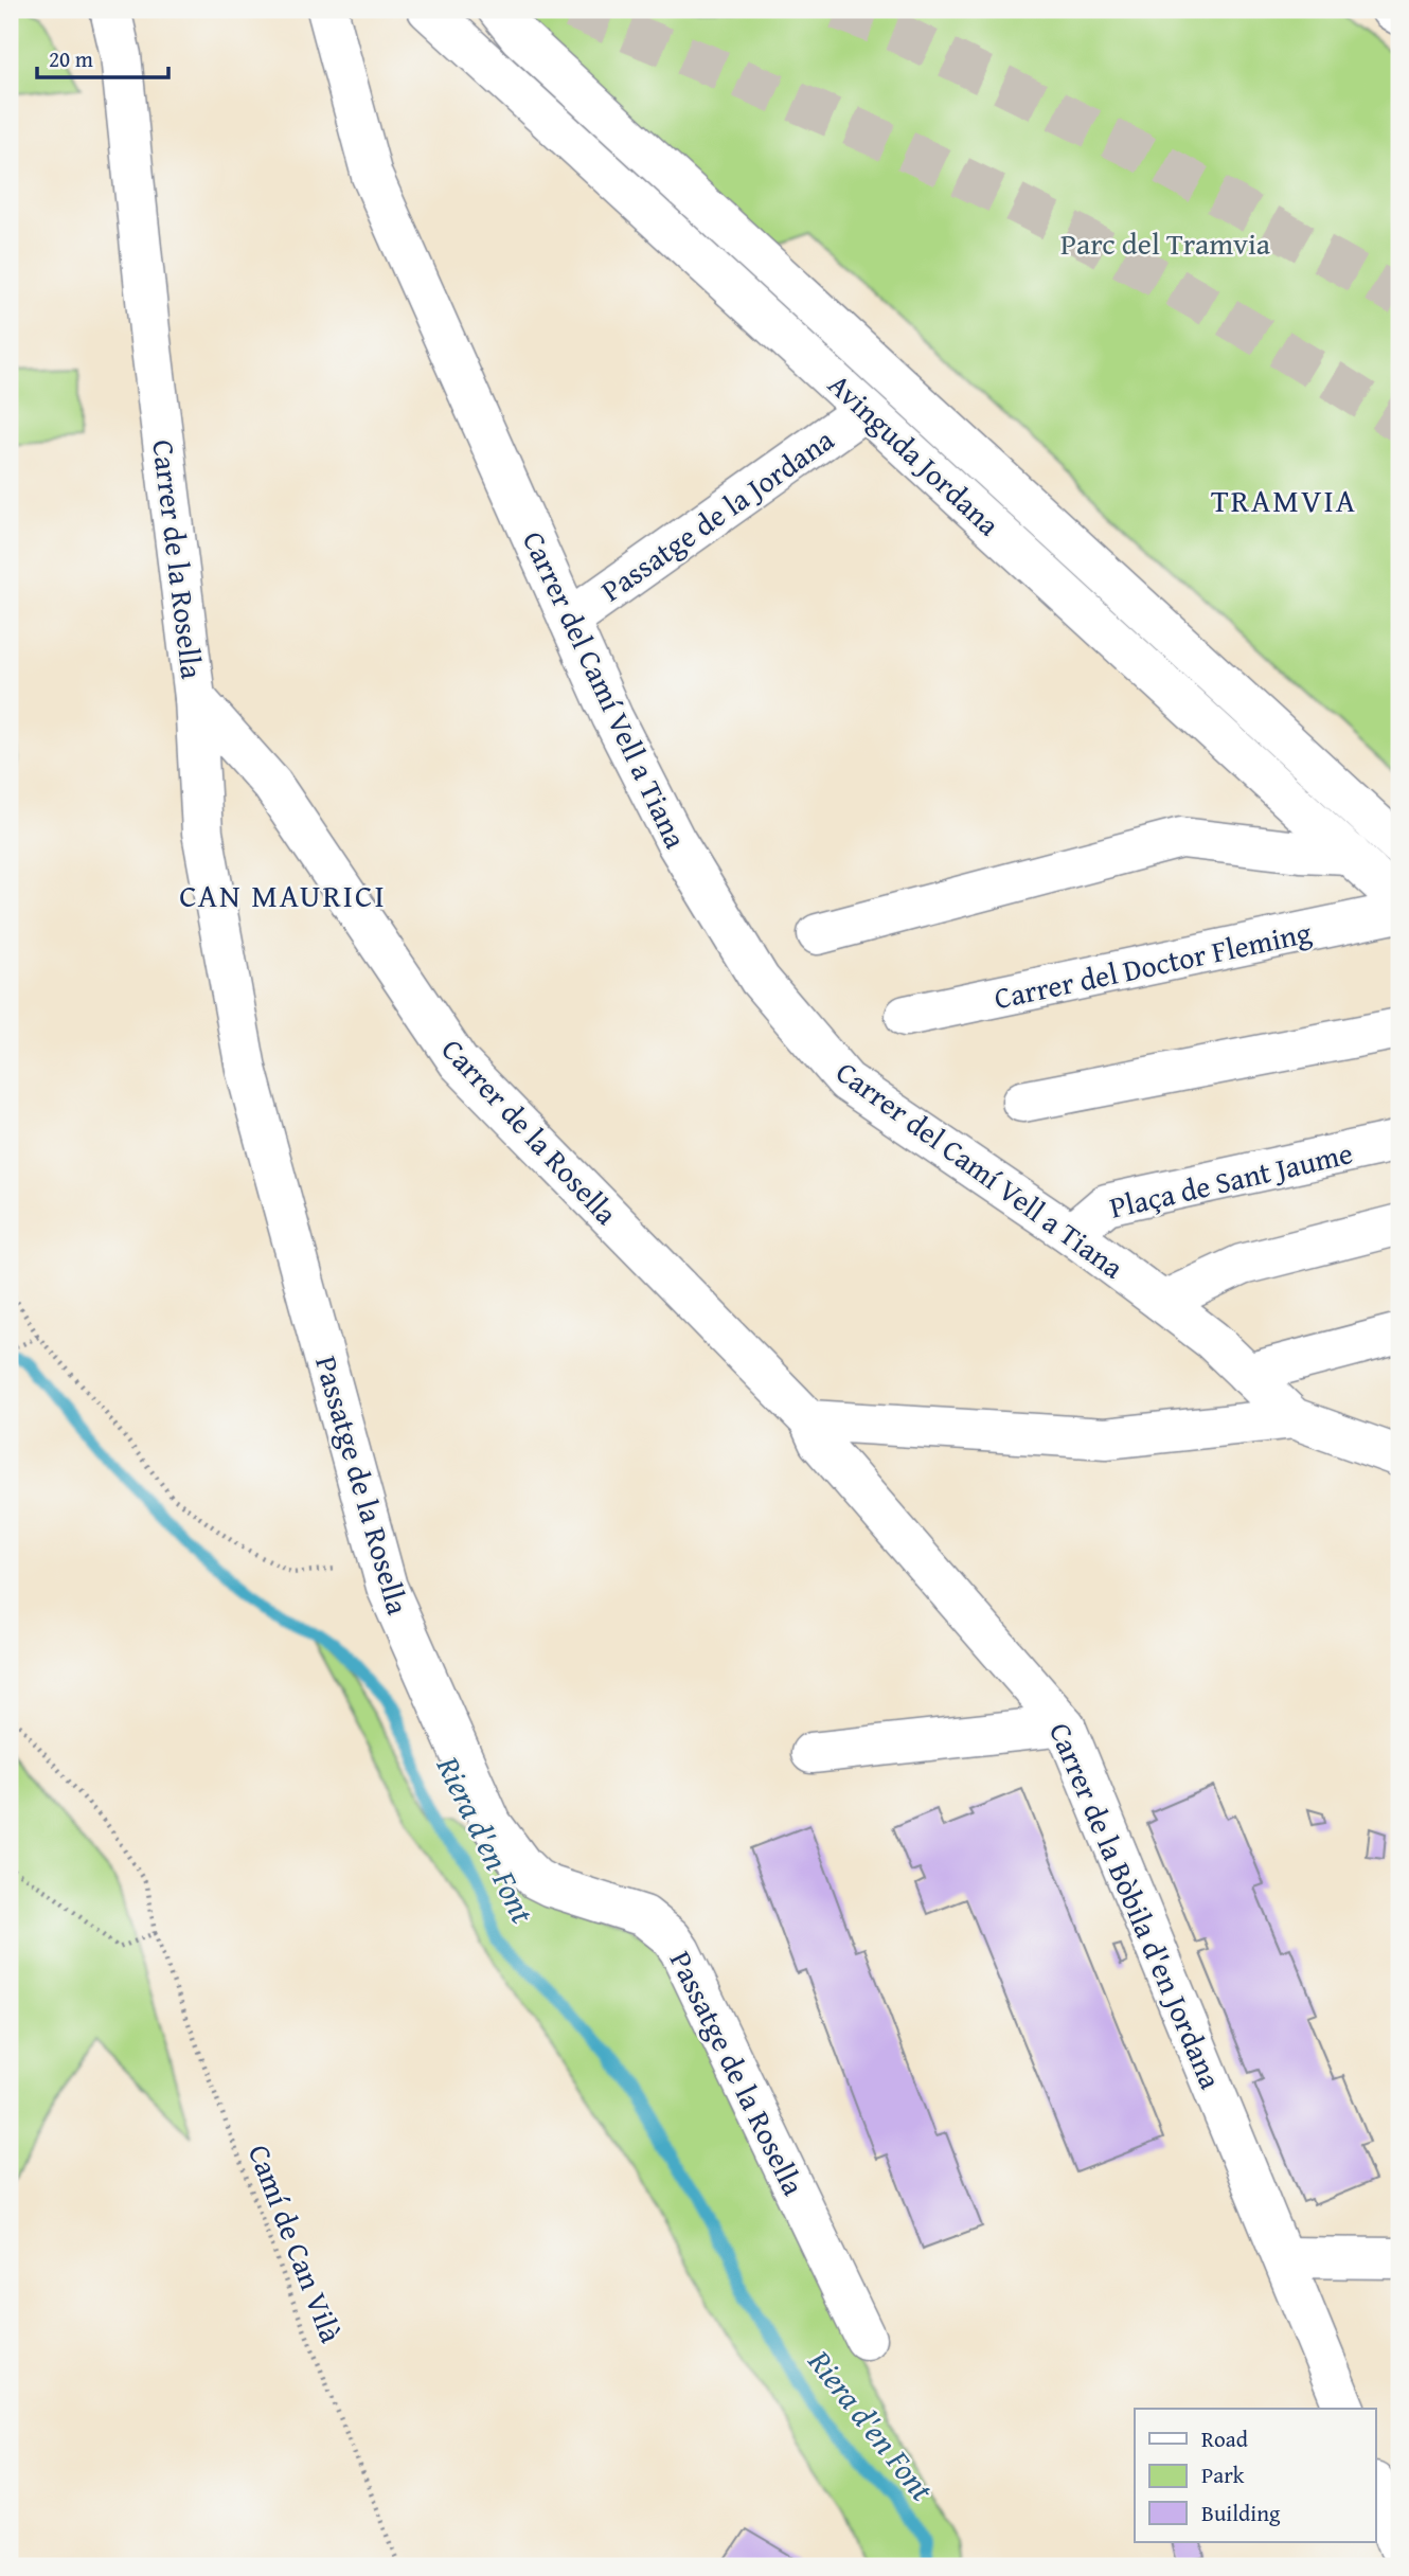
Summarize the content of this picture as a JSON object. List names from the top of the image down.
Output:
{
  "streets": {
    "street": [
      "Avinguda Jordana",
      "Passatge de la Jordana",
      "Carrer de la Rosella",
      "Carrer del Camí Vell a Tiana",
      "Carrer del Doctor Fleming",
      "Plaça de Sant Jaume",
      "Passatge de la Rosella",
      "Carrer de la Bòbila d'en Jordana"
    ],
    "path": ["Camí de Can Vilà"]
  },
  "crossings": [
    ["Avinguda Jordana", "Passatge de la Jordana"],
    ["Passatge de la Jordana", "Carrer del Camí Vell a Tiana"],
    ["Carrer de la Rosella", "Passatge de la Rosella"],
    ["Carrer de la Rosella", "Carrer de la Bòbila d'en Jordana"],
    ["Carrer del Camí Vell a Tiana", "Plaça de Sant Jaume"]
  ],
  "districts": ["TRAMVIA", "CAN MAURICI"],
  "water": ["Riera d'en Font"],
  "parks": ["Parc del Tramvia"],
  "legend": ["Road", "Park", "Building"],
  "scale_bar": "20 m"
}
